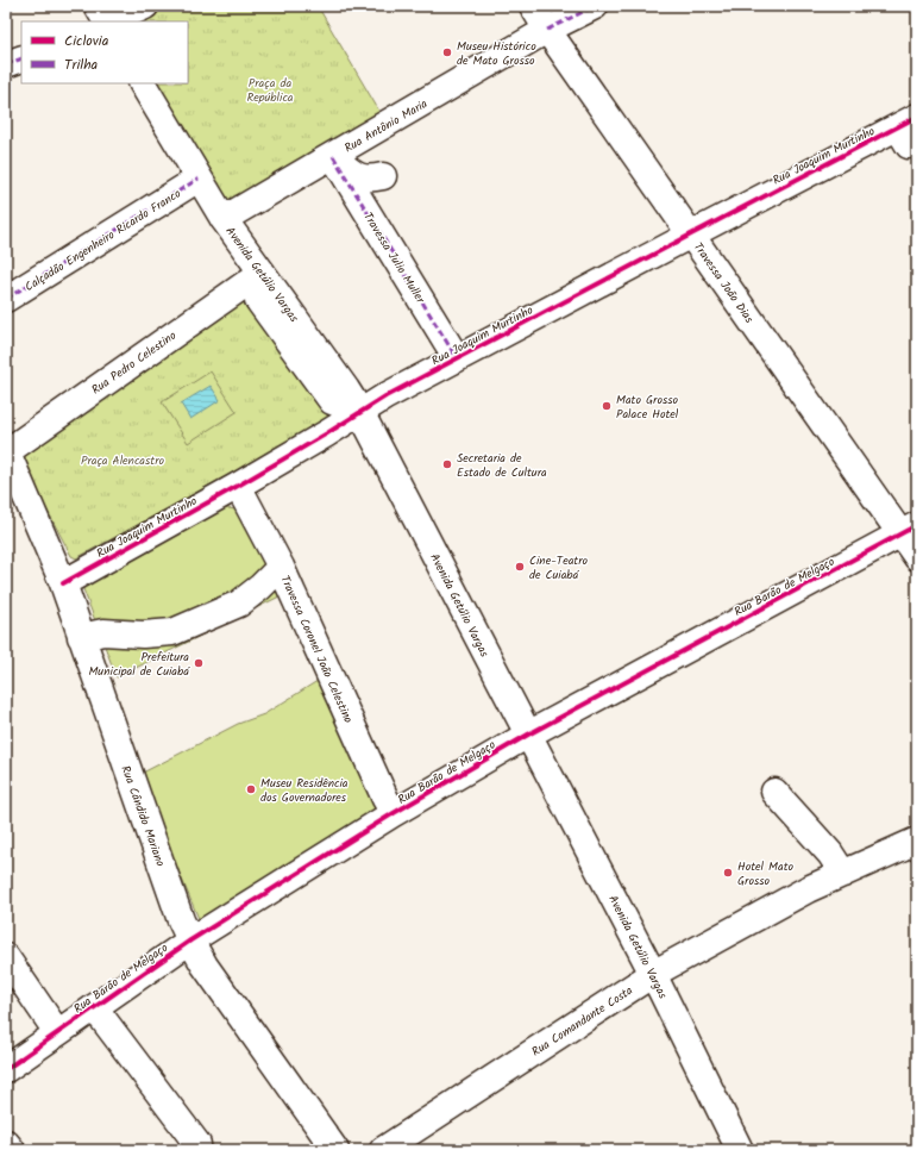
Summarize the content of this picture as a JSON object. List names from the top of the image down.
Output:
{
  "streets": {
    "street": [
      "Rua Antônio Maria",
      "Rua Joaquim Murtinho",
      "Calçadão Engenheiro Ricardo Franco",
      "Travessa Julio Muller",
      "Avenida Getúlio Vargas",
      "Travessa João Dias",
      "Rua Pedro Celestino",
      "Rua Barão de Melgaço",
      "Travessa Coronel João Celestino",
      "Rua Cândido Mariano",
      "Rua Comandante Costa"
    ]
  },
  "crossings": [
    ["Rua Antônio Maria", "Travessa Julio Muller"],
    ["Rua Antônio Maria", "Avenida Getúlio Vargas"],
    ["Rua Antônio Maria", "Travessa João Dias"],
    ["Rua Joaquim Murtinho", "Travessa Julio Muller"],
    ["Rua Joaquim Murtinho", "Avenida Getúlio Vargas"],
    ["Rua Joaquim Murtinho", "Travessa João Dias"],
    ["Rua Joaquim Murtinho", "Travessa Coronel João Celestino"],
    ["Rua Joaquim Murtinho", "Rua Cândido Mariano"],
    ["Calçadão Engenheiro Ricardo Franco", "Avenida Getúlio Vargas"],
    ["Avenida Getúlio Vargas", "Rua Pedro Celestino"],
    ["Avenida Getúlio Vargas", "Rua Barão de Melgaço"],
    ["Avenida Getúlio Vargas", "Rua Comandante Costa"],
    ["Travessa João Dias", "Rua Barão de Melgaço"],
    ["Rua Pedro Celestino", "Rua Cândido Mariano"],
    ["Rua Barão de Melgaço", "Travessa Coronel João Celestino"],
    ["Rua Barão de Melgaço", "Rua Cândido Mariano"]
  ],
  "parks": ["Praça da República", "Praça Alencastro"],
  "places": [
    "Museu Histórico de Mato Grosso",
    "Mato Grosso Palace Hotel",
    "Secretaria de Estado de Cultura",
    "Cine-Teatro de Cuiabá",
    "Prefeitura Municipal de Cuiabá",
    "Museu Residência dos Governadores",
    "Hotel Mato Grosso"
  ],
  "legend": ["Ciclovia", "Trilha"]
}
